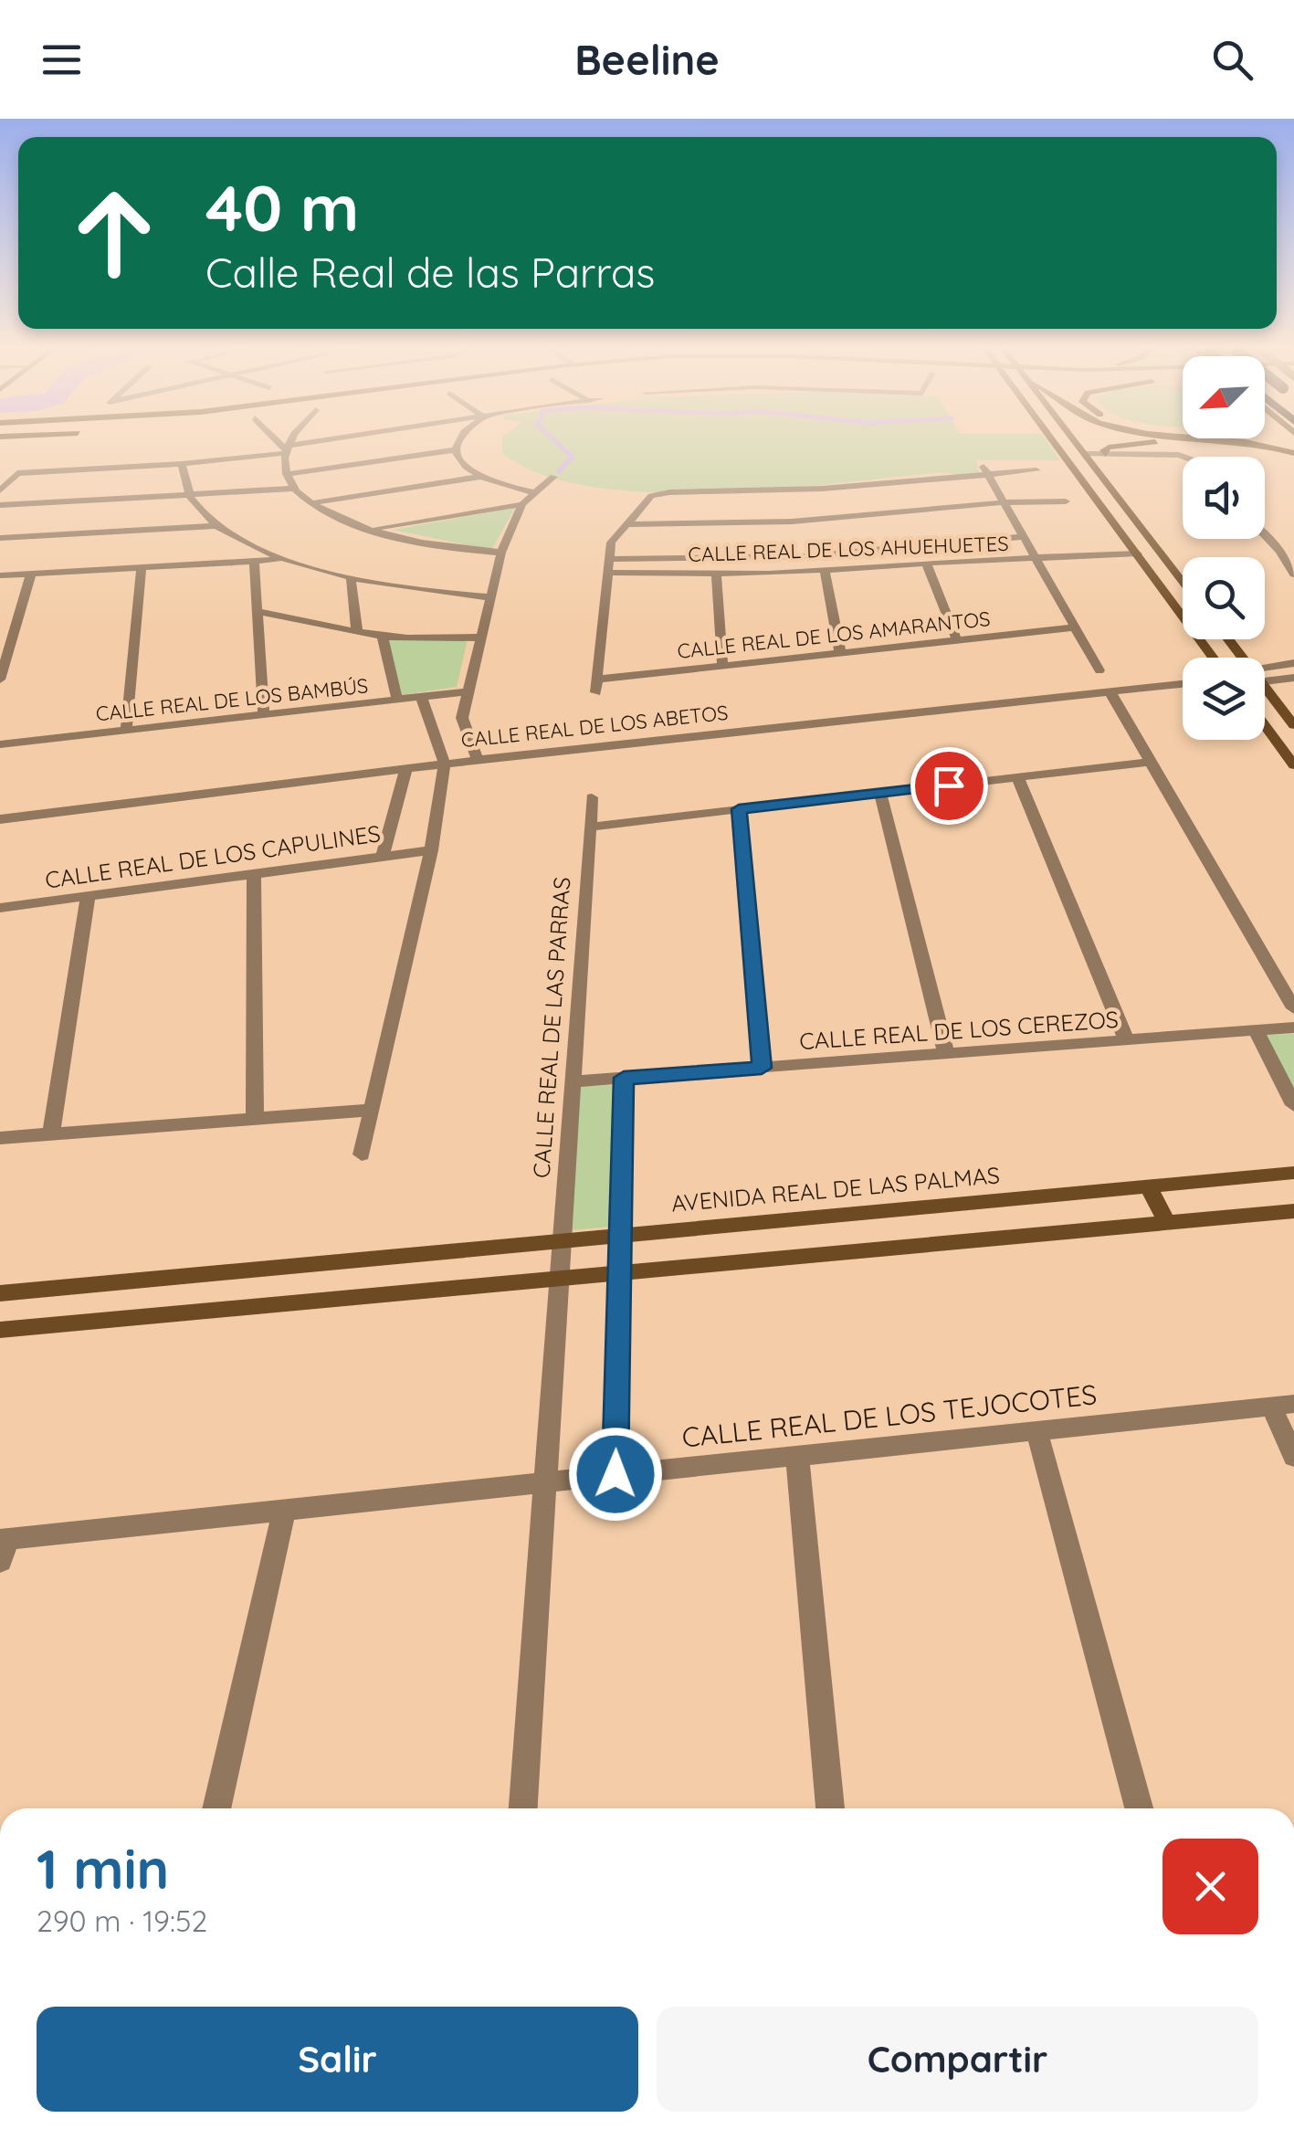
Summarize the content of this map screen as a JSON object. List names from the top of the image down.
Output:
{
  "streets": {
    "street": [
      "CALLE REAL DE LOS AHUEHUETES",
      "CALLE REAL DE LOS AMARANTOS",
      "CALLE REAL DE LOS BAMBÚS",
      "CALLE REAL DE LOS ABETOS",
      "CALLE REAL DE LOS CAPULINES",
      "CALLE REAL DE LAS PARRAS",
      "CALLE REAL DE LOS CEREZOS",
      "AVENIDA REAL DE LAS PALMAS",
      "CALLE REAL DE LOS TEJOCOTES"
    ]
  },
  "crossings": [
    ["CALLE REAL DE LOS AHUEHUETES", "CALLE REAL DE LOS AMARANTOS"],
    ["CALLE REAL DE LAS PARRAS", "CALLE REAL DE LOS CEREZOS"],
    ["CALLE REAL DE LAS PARRAS", "AVENIDA REAL DE LAS PALMAS"],
    ["CALLE REAL DE LAS PARRAS", "CALLE REAL DE LOS TEJOCOTES"]
  ],
  "north": "bottom left",
  "page": {
    "header": "Beeline",
    "turn": ["40 m", "Calle Real de las Parras"],
    "heading": ["1 min", "290 m · 19:52"],
    "buttons": ["Salir", "Compartir"]
  }
}
